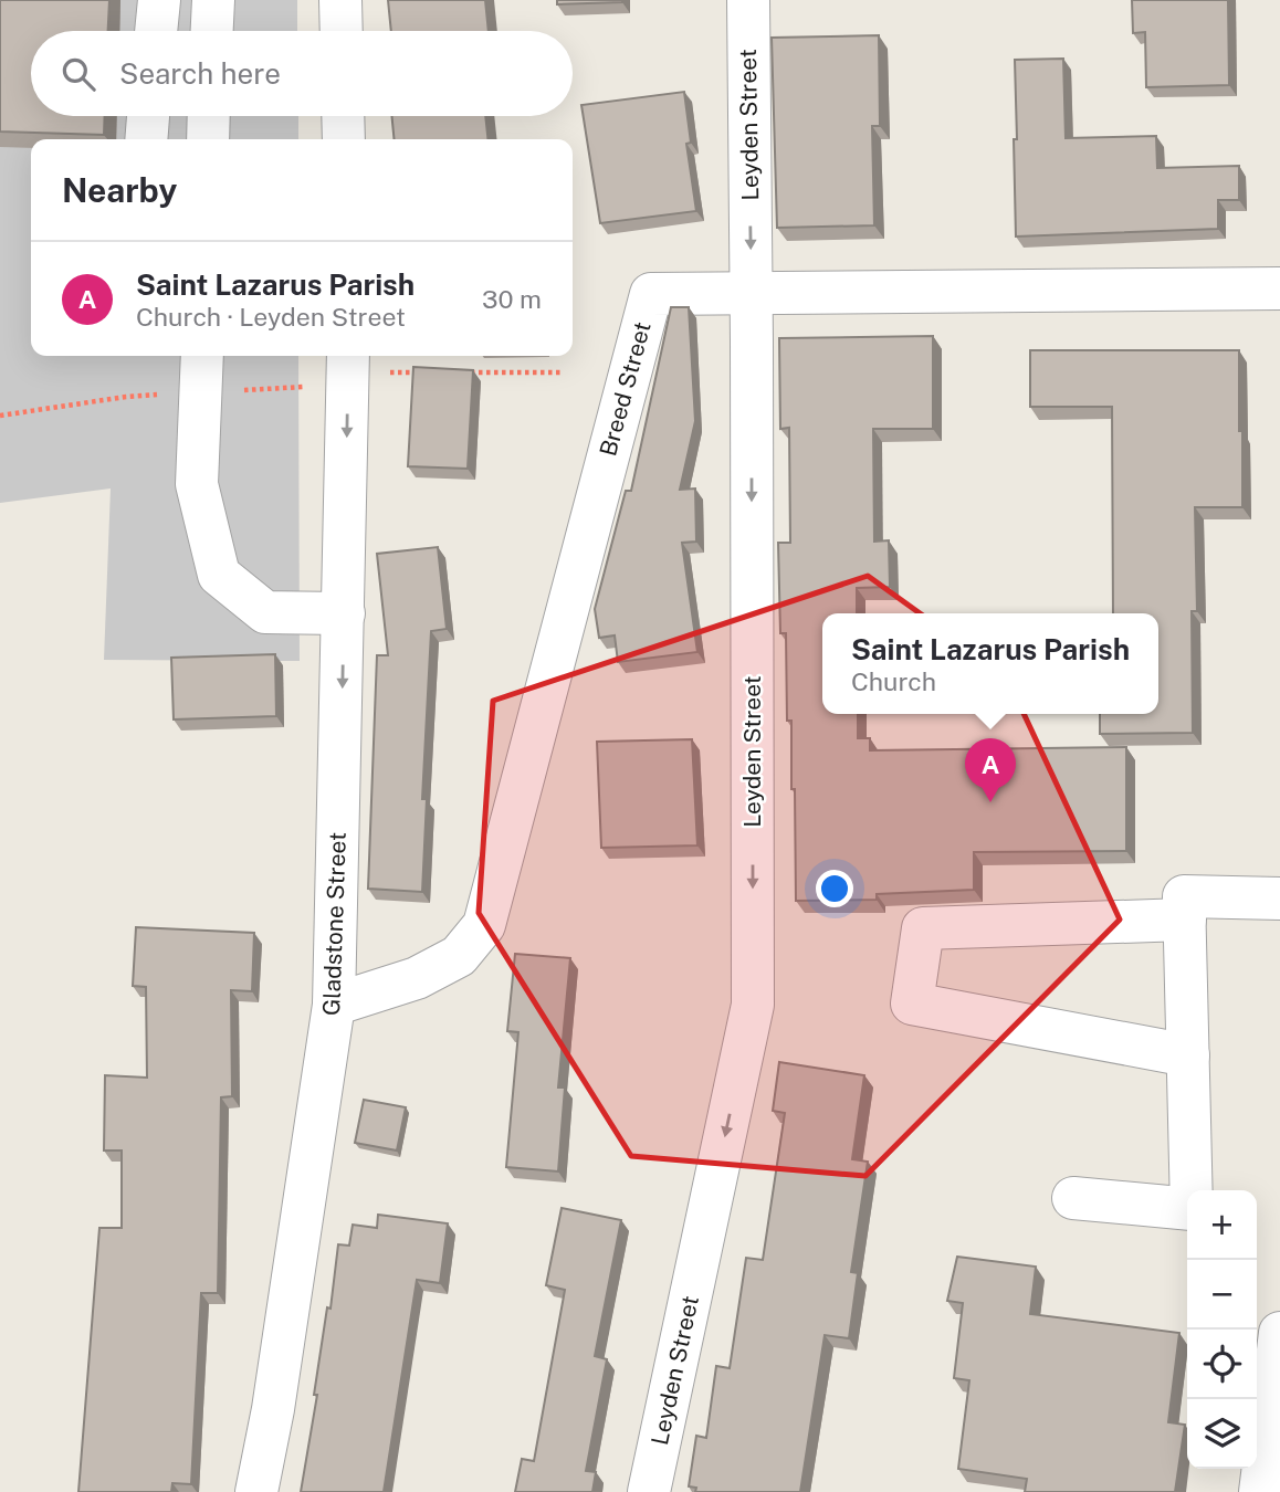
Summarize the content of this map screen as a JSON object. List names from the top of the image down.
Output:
{
  "streets": {
    "street": ["Leyden Street", "Breed Street", "Gladstone Street"]
  },
  "crossings": [
    ["Leyden Street", "Breed Street"],
    ["Breed Street", "Gladstone Street"]
  ],
  "one_way": ["Leyden Street", "Gladstone Street"],
  "page": {
    "search": "Search here",
    "heading": "Nearby",
    "list": [
      {
        "mark": "A",
        "name": "Saint Lazarus Parish",
        "note": "Church · Leyden Street",
        "value": "30 m"
      }
    ],
    "popup": ["Saint Lazarus Parish", "Church"],
    "pins": "A",
    "map_buttons": ["+", "−"]
  }
}
